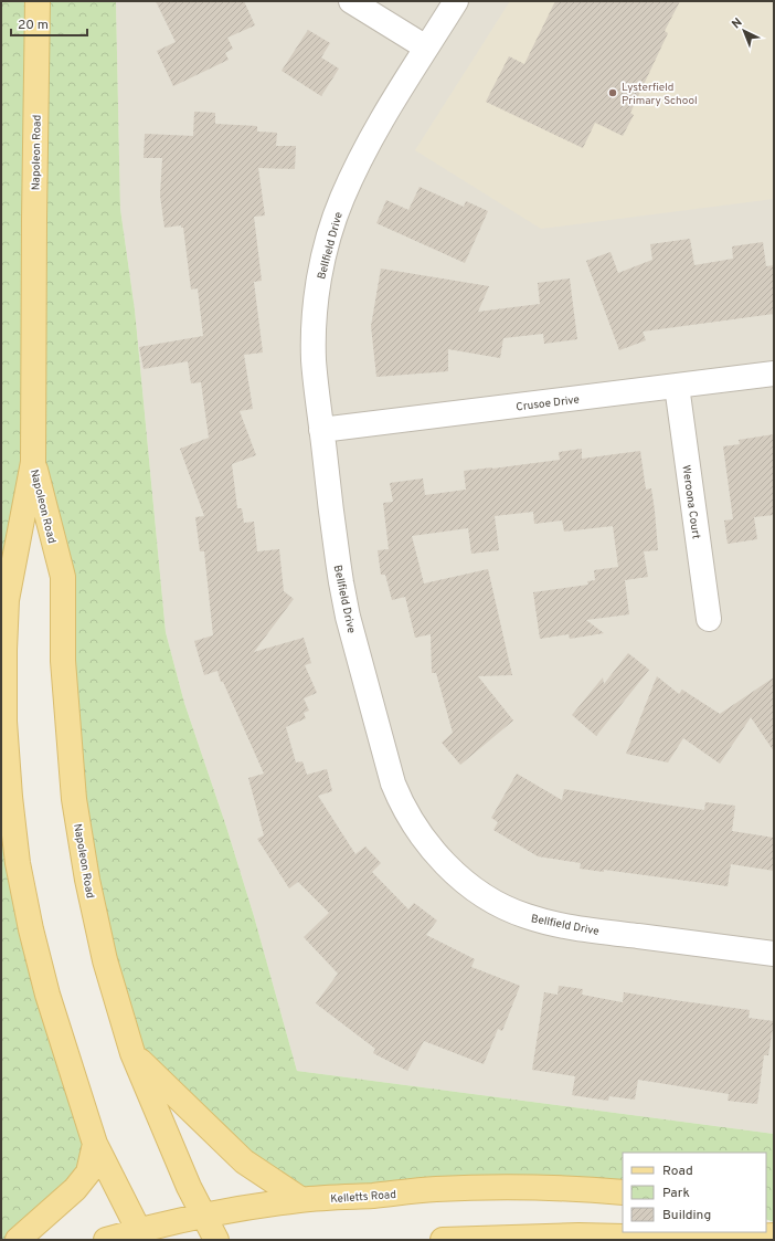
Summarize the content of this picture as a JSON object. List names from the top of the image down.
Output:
{
  "streets": {
    "main road": ["Napoleon Road", "Kelletts Road"],
    "street": ["Bellfield Drive", "Crusoe Drive", "Weroona Court"]
  },
  "crossings": [
    ["Napoleon Road", "Kelletts Road"],
    ["Bellfield Drive", "Crusoe Drive"],
    ["Crusoe Drive", "Weroona Court"]
  ],
  "places": ["Lysterfield Primary School"],
  "legend": ["Road", "Park", "Building"],
  "scale_bar": "20 m",
  "north": "top left"
}
